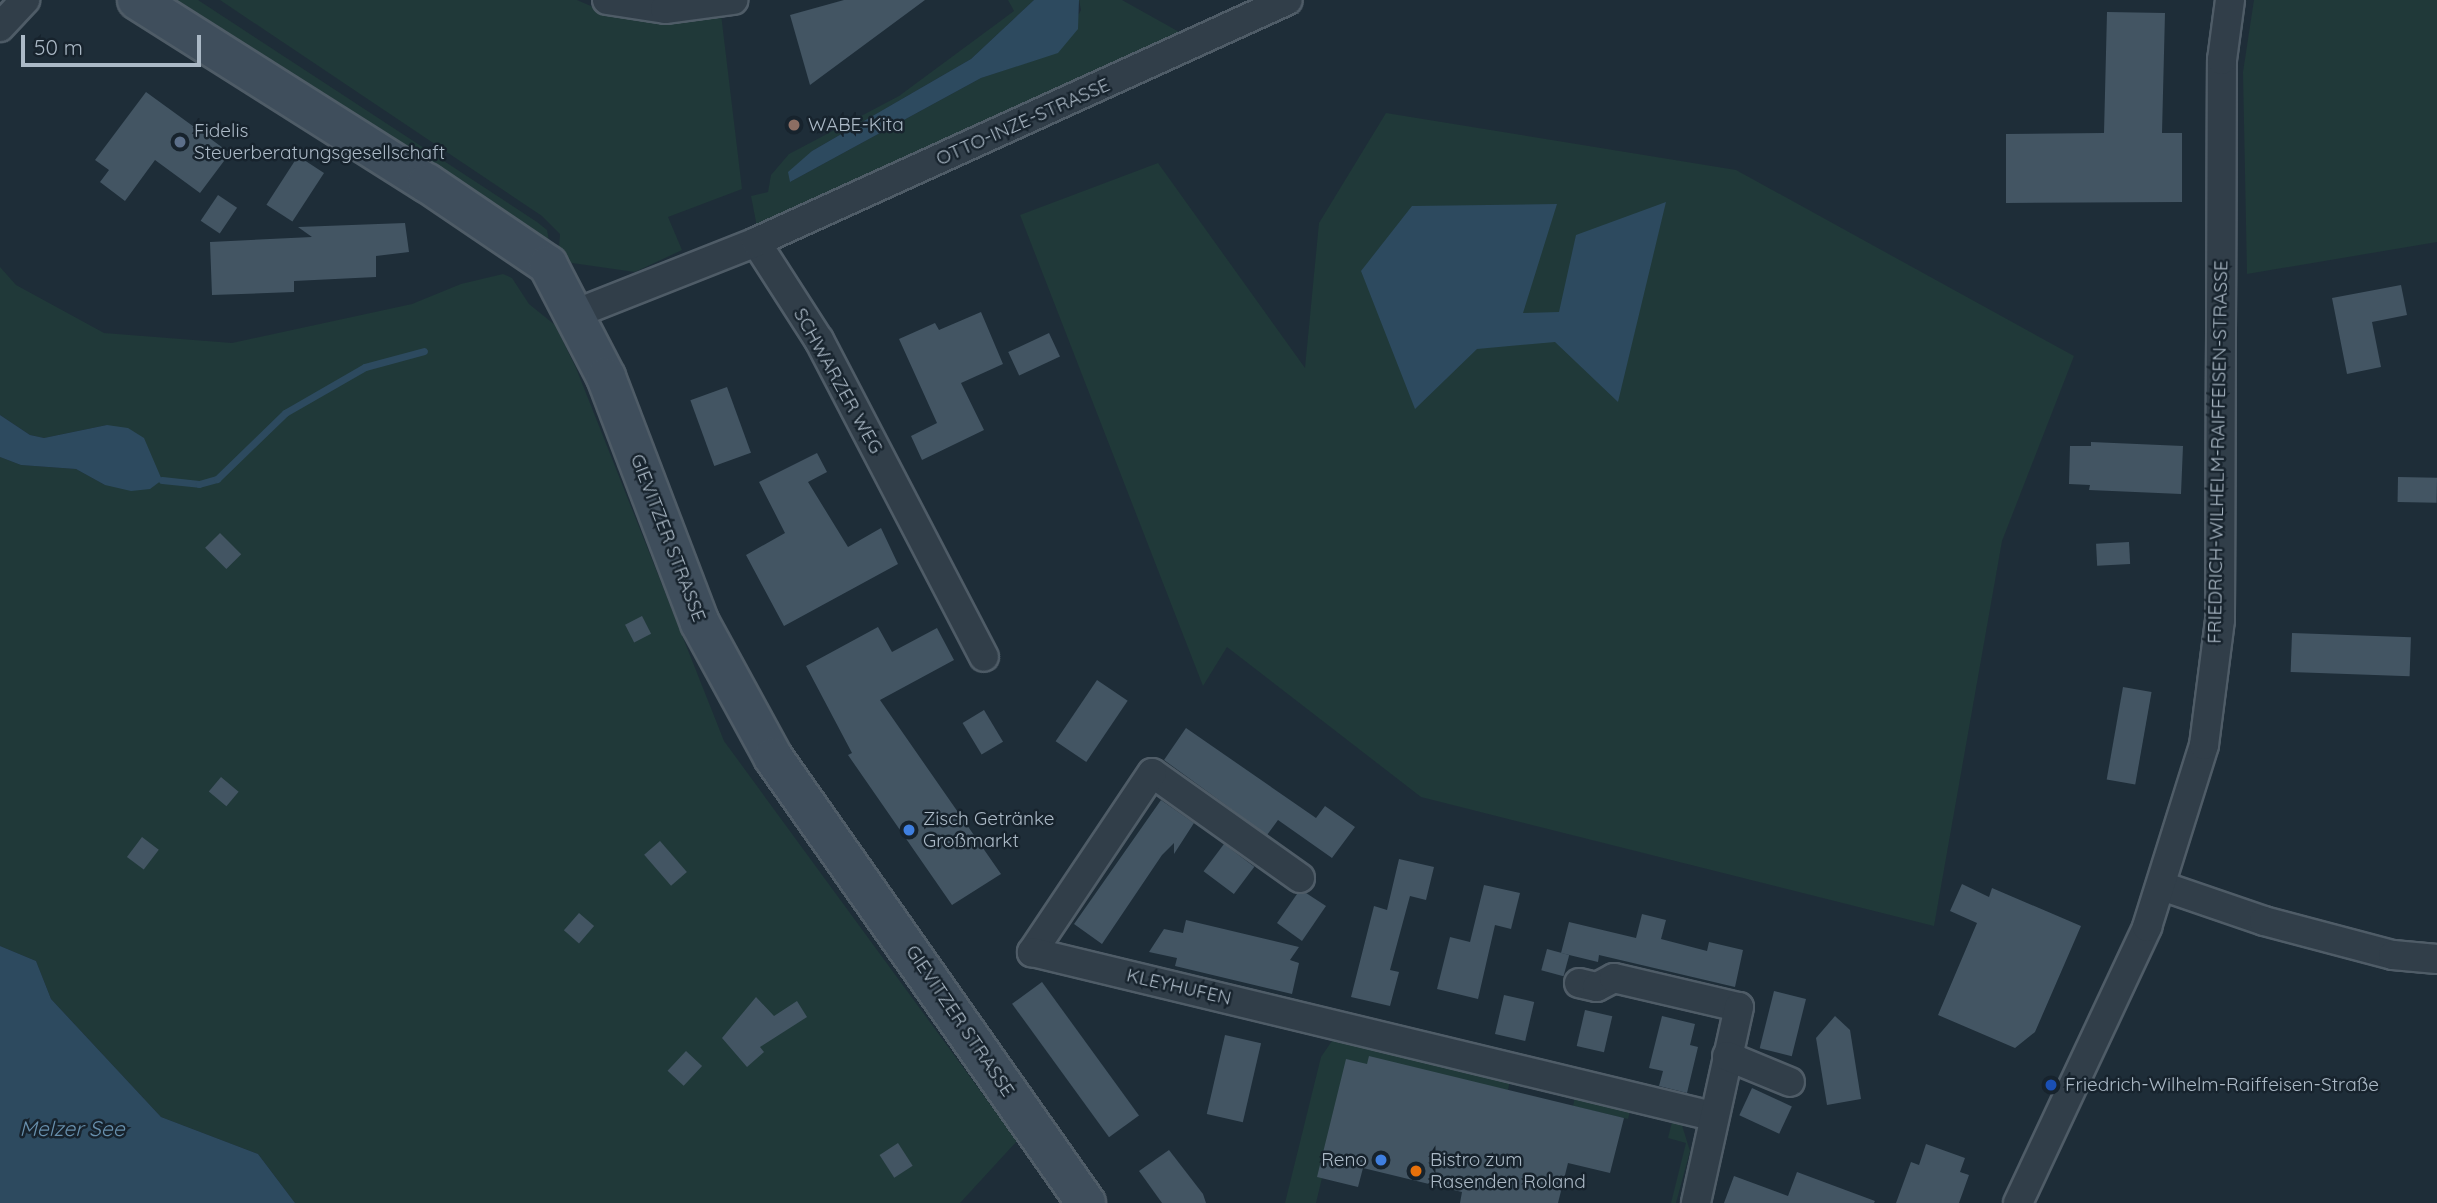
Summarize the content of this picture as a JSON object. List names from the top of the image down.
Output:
{
  "streets": {
    "main road": ["GIEVITZER STRASSE"],
    "street": [
      "OTTO-INZE-STRASSE",
      "SCHWARZER WEG",
      "FRIEDRICH-WILHELM-RAIFFEISEN-STRASSE",
      "KLEYHUFEN"
    ]
  },
  "crossings": [
    ["OTTO-INZE-STRASSE", "SCHWARZER WEG"]
  ],
  "water": ["Melzer See"],
  "places": [
    "WABE-Kita",
    "Fidelis Steuerberatungsgesellschaft",
    "Zisch Getränke Großmarkt",
    "Friedrich-Wilhelm-Raiffeisen-Straße",
    "Reno",
    "Bistro zum Rasenden Roland"
  ],
  "scale_bar": "50 m"
}
